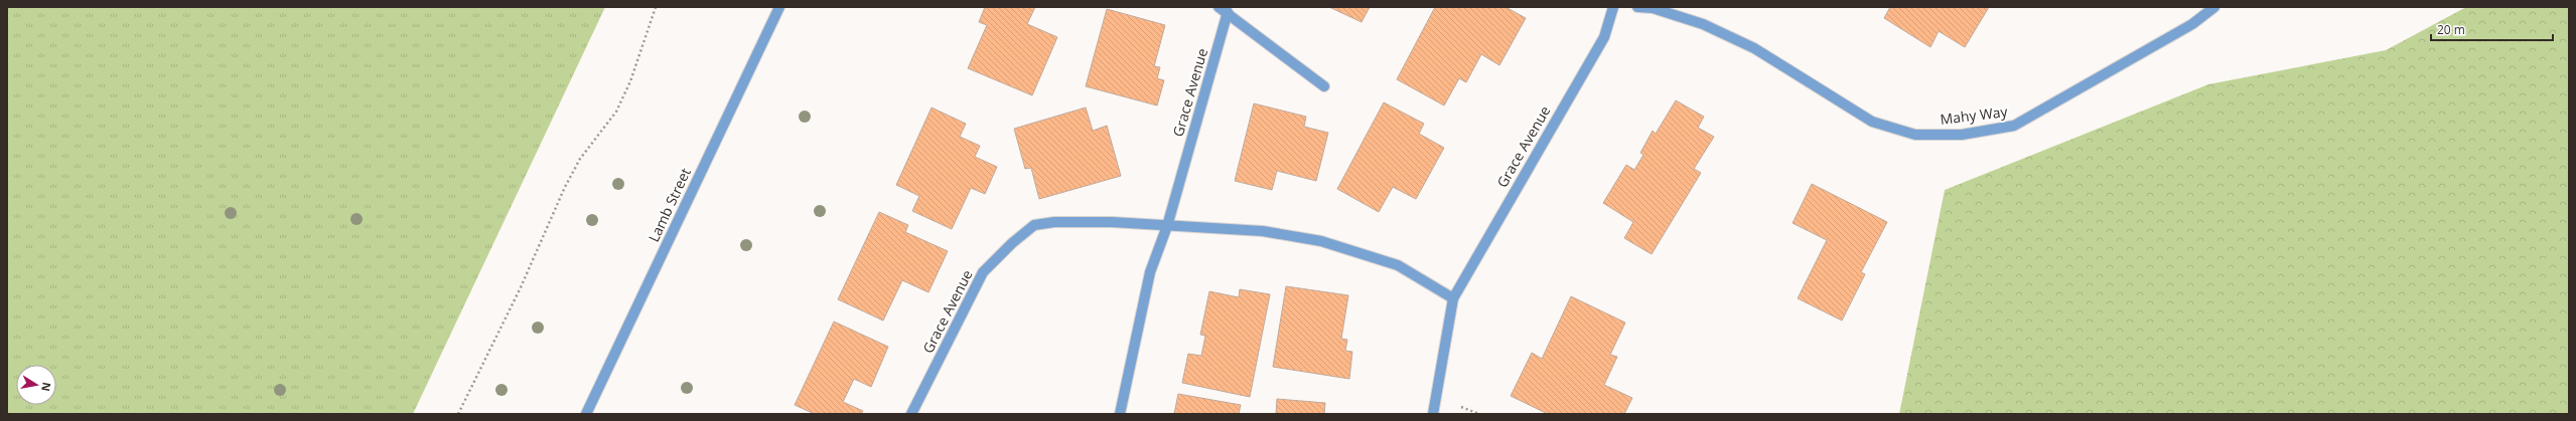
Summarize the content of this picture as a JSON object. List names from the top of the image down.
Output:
{
  "streets": {
    "street": ["Grace Avenue", "Mahy Way", "Lamb Street"]
  },
  "scale_bar": "20 m",
  "north": "right"
}
